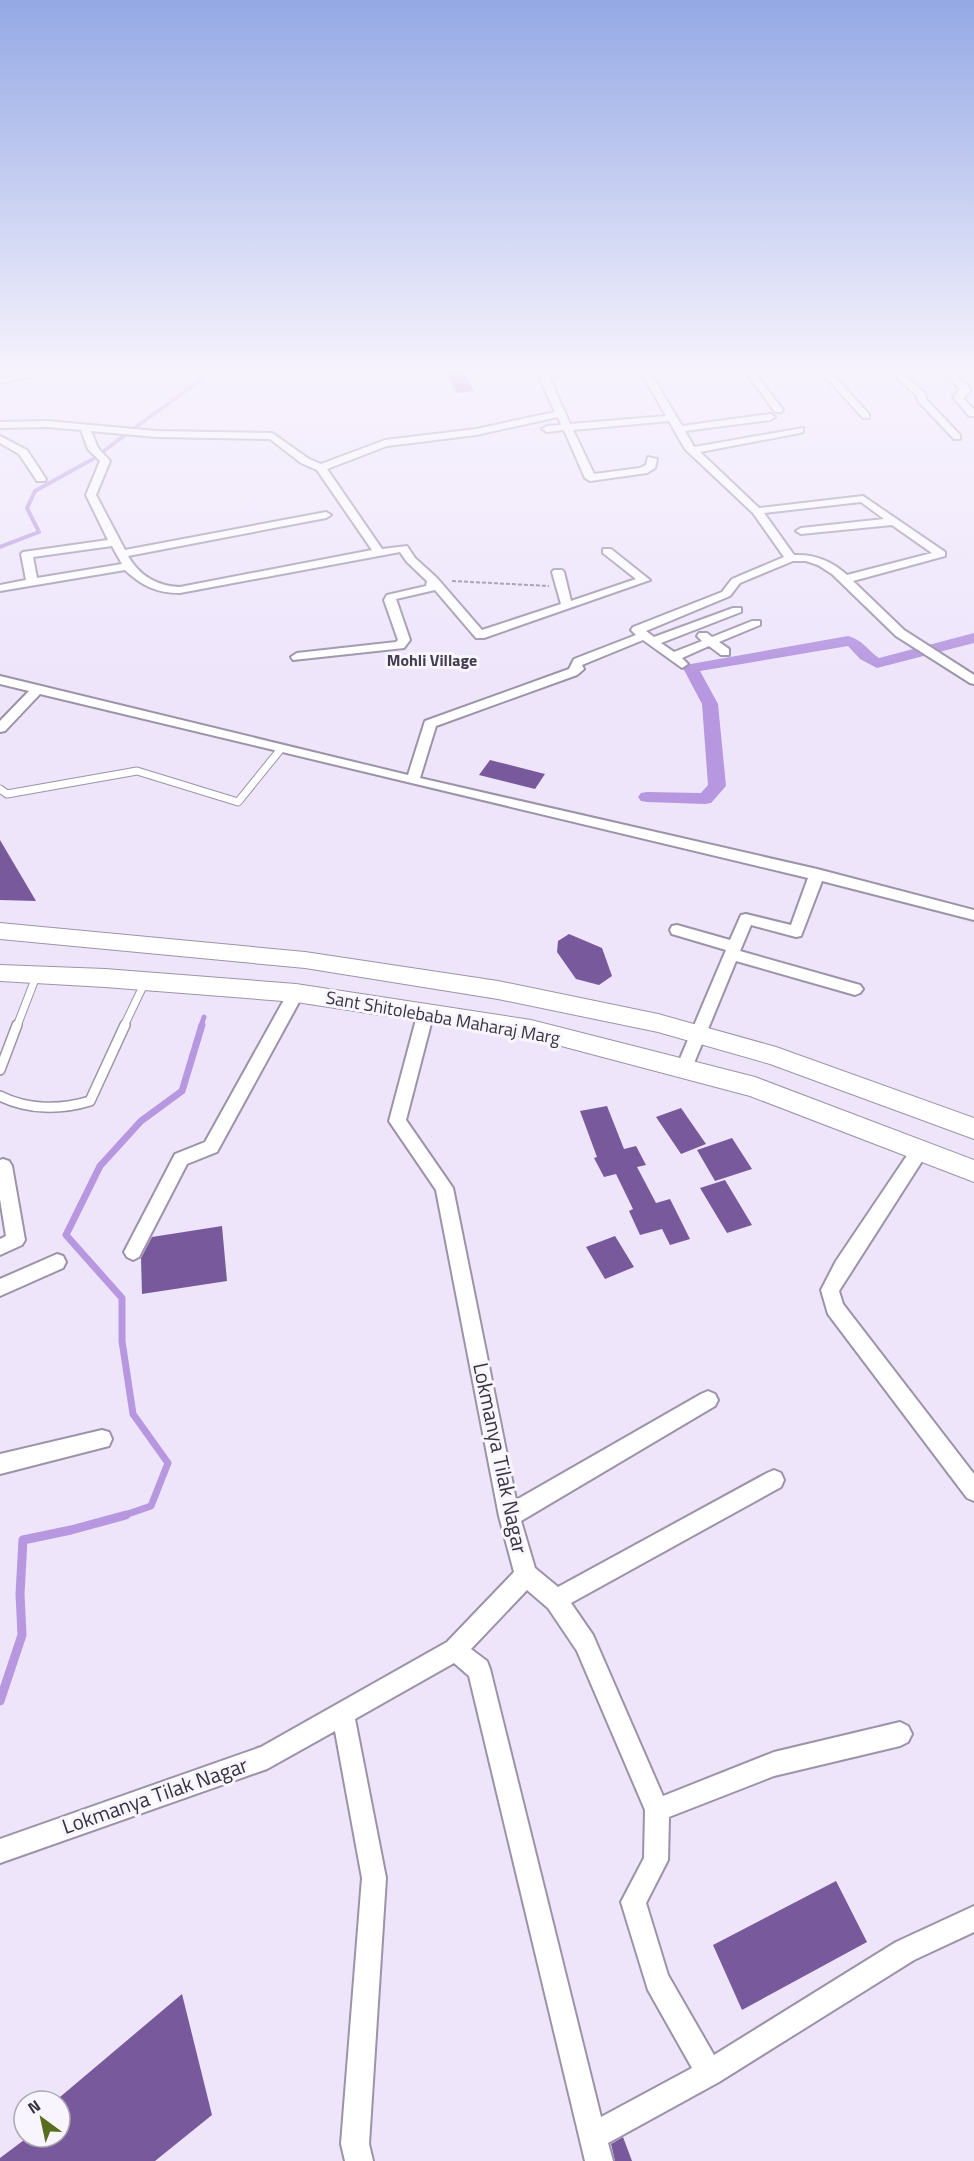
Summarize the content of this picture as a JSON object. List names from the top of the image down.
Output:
{
  "streets": {
    "main road": ["Sant Shitolebaba Maharaj Marg"],
    "street": ["Lokmanya Tilak Nagar"]
  },
  "crossings": [
    ["Sant Shitolebaba Maharaj Marg", "Lokmanya Tilak Nagar"]
  ],
  "districts": ["Mohli Village"],
  "north": "top left"
}
